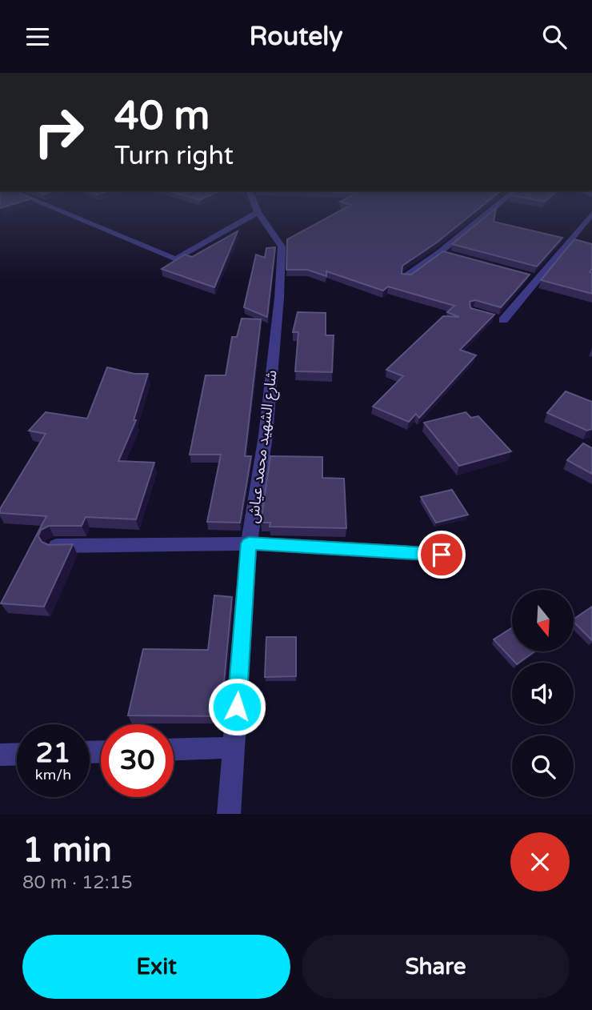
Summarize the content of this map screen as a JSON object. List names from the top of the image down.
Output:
{
  "streets": {
    "street": ["شارع الشهيد محمد عياش"]
  },
  "north": "bottom",
  "page": {
    "header": "Routely",
    "turn": ["40 m", "Turn right"],
    "speed": "21 km/h",
    "limit": "30",
    "heading": ["1 min", "80 m · 12:15"],
    "buttons": ["Exit", "Share"]
  }
}
